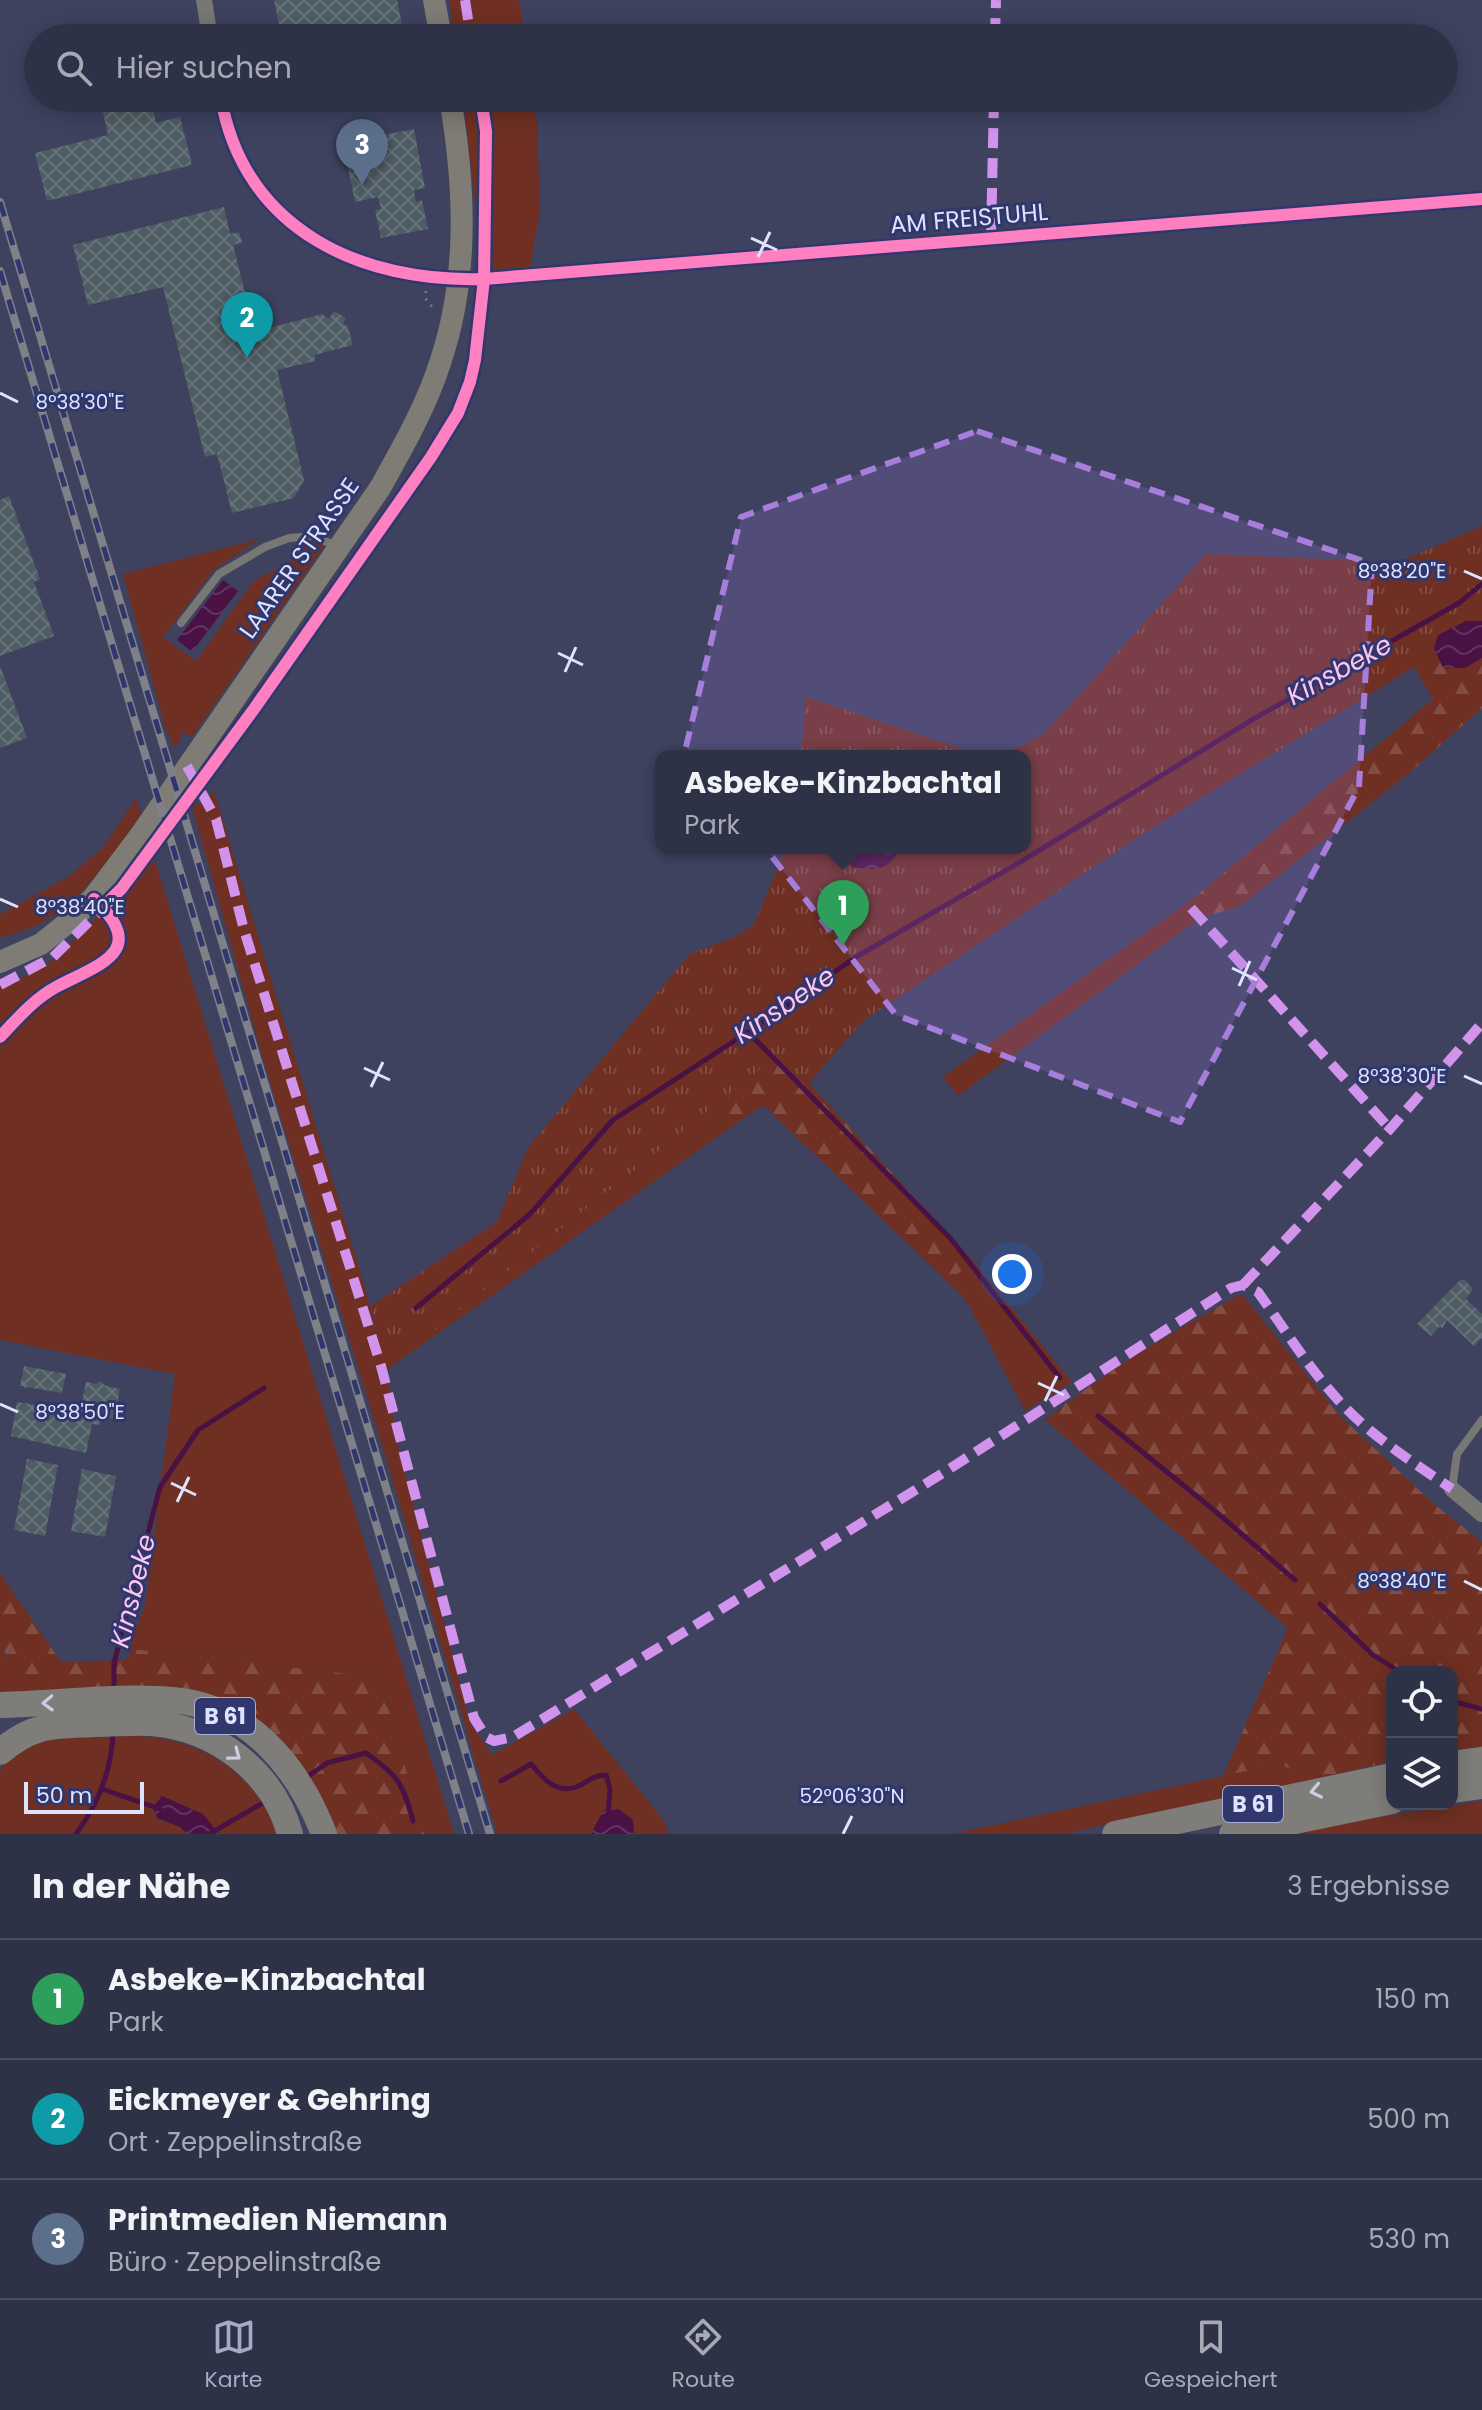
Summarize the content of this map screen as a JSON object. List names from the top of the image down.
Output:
{
  "streets": {
    "highway": ["B 61"],
    "main road": ["LAARER STRASSE"],
    "street": ["AM FREISTUHL"]
  },
  "crossings": [
    ["AM FREISTUHL", "LAARER STRASSE"]
  ],
  "water": ["Kinsbeke"],
  "scale_bar": "50 m",
  "page": {
    "search": "Hier suchen",
    "pins": ["3", "2", "1"],
    "popup": ["Asbeke-Kinzbachtal", "Park"],
    "scale": "50 m",
    "heading": ["In der Nähe", "3 Ergebnisse"],
    "list": [
      {
        "mark": "1",
        "name": "Asbeke-Kinzbachtal",
        "note": "Park",
        "value": "150 m"
      },
      {
        "mark": "2",
        "name": "Eickmeyer & Gehring",
        "note": "Ort · Zeppelinstraße",
        "value": "500 m"
      },
      {
        "mark": "3",
        "name": "Printmedien Niemann",
        "note": "Büro · Zeppelinstraße",
        "value": "530 m"
      }
    ],
    "nav": ["Karte", "Route", "Gespeichert"]
  },
  "coordinates": [
    "8°38'30\"E",
    "8°38'20\"E",
    "8°38'40\"E",
    "8°38'50\"E",
    "52°06'30\"N"
  ]
}
